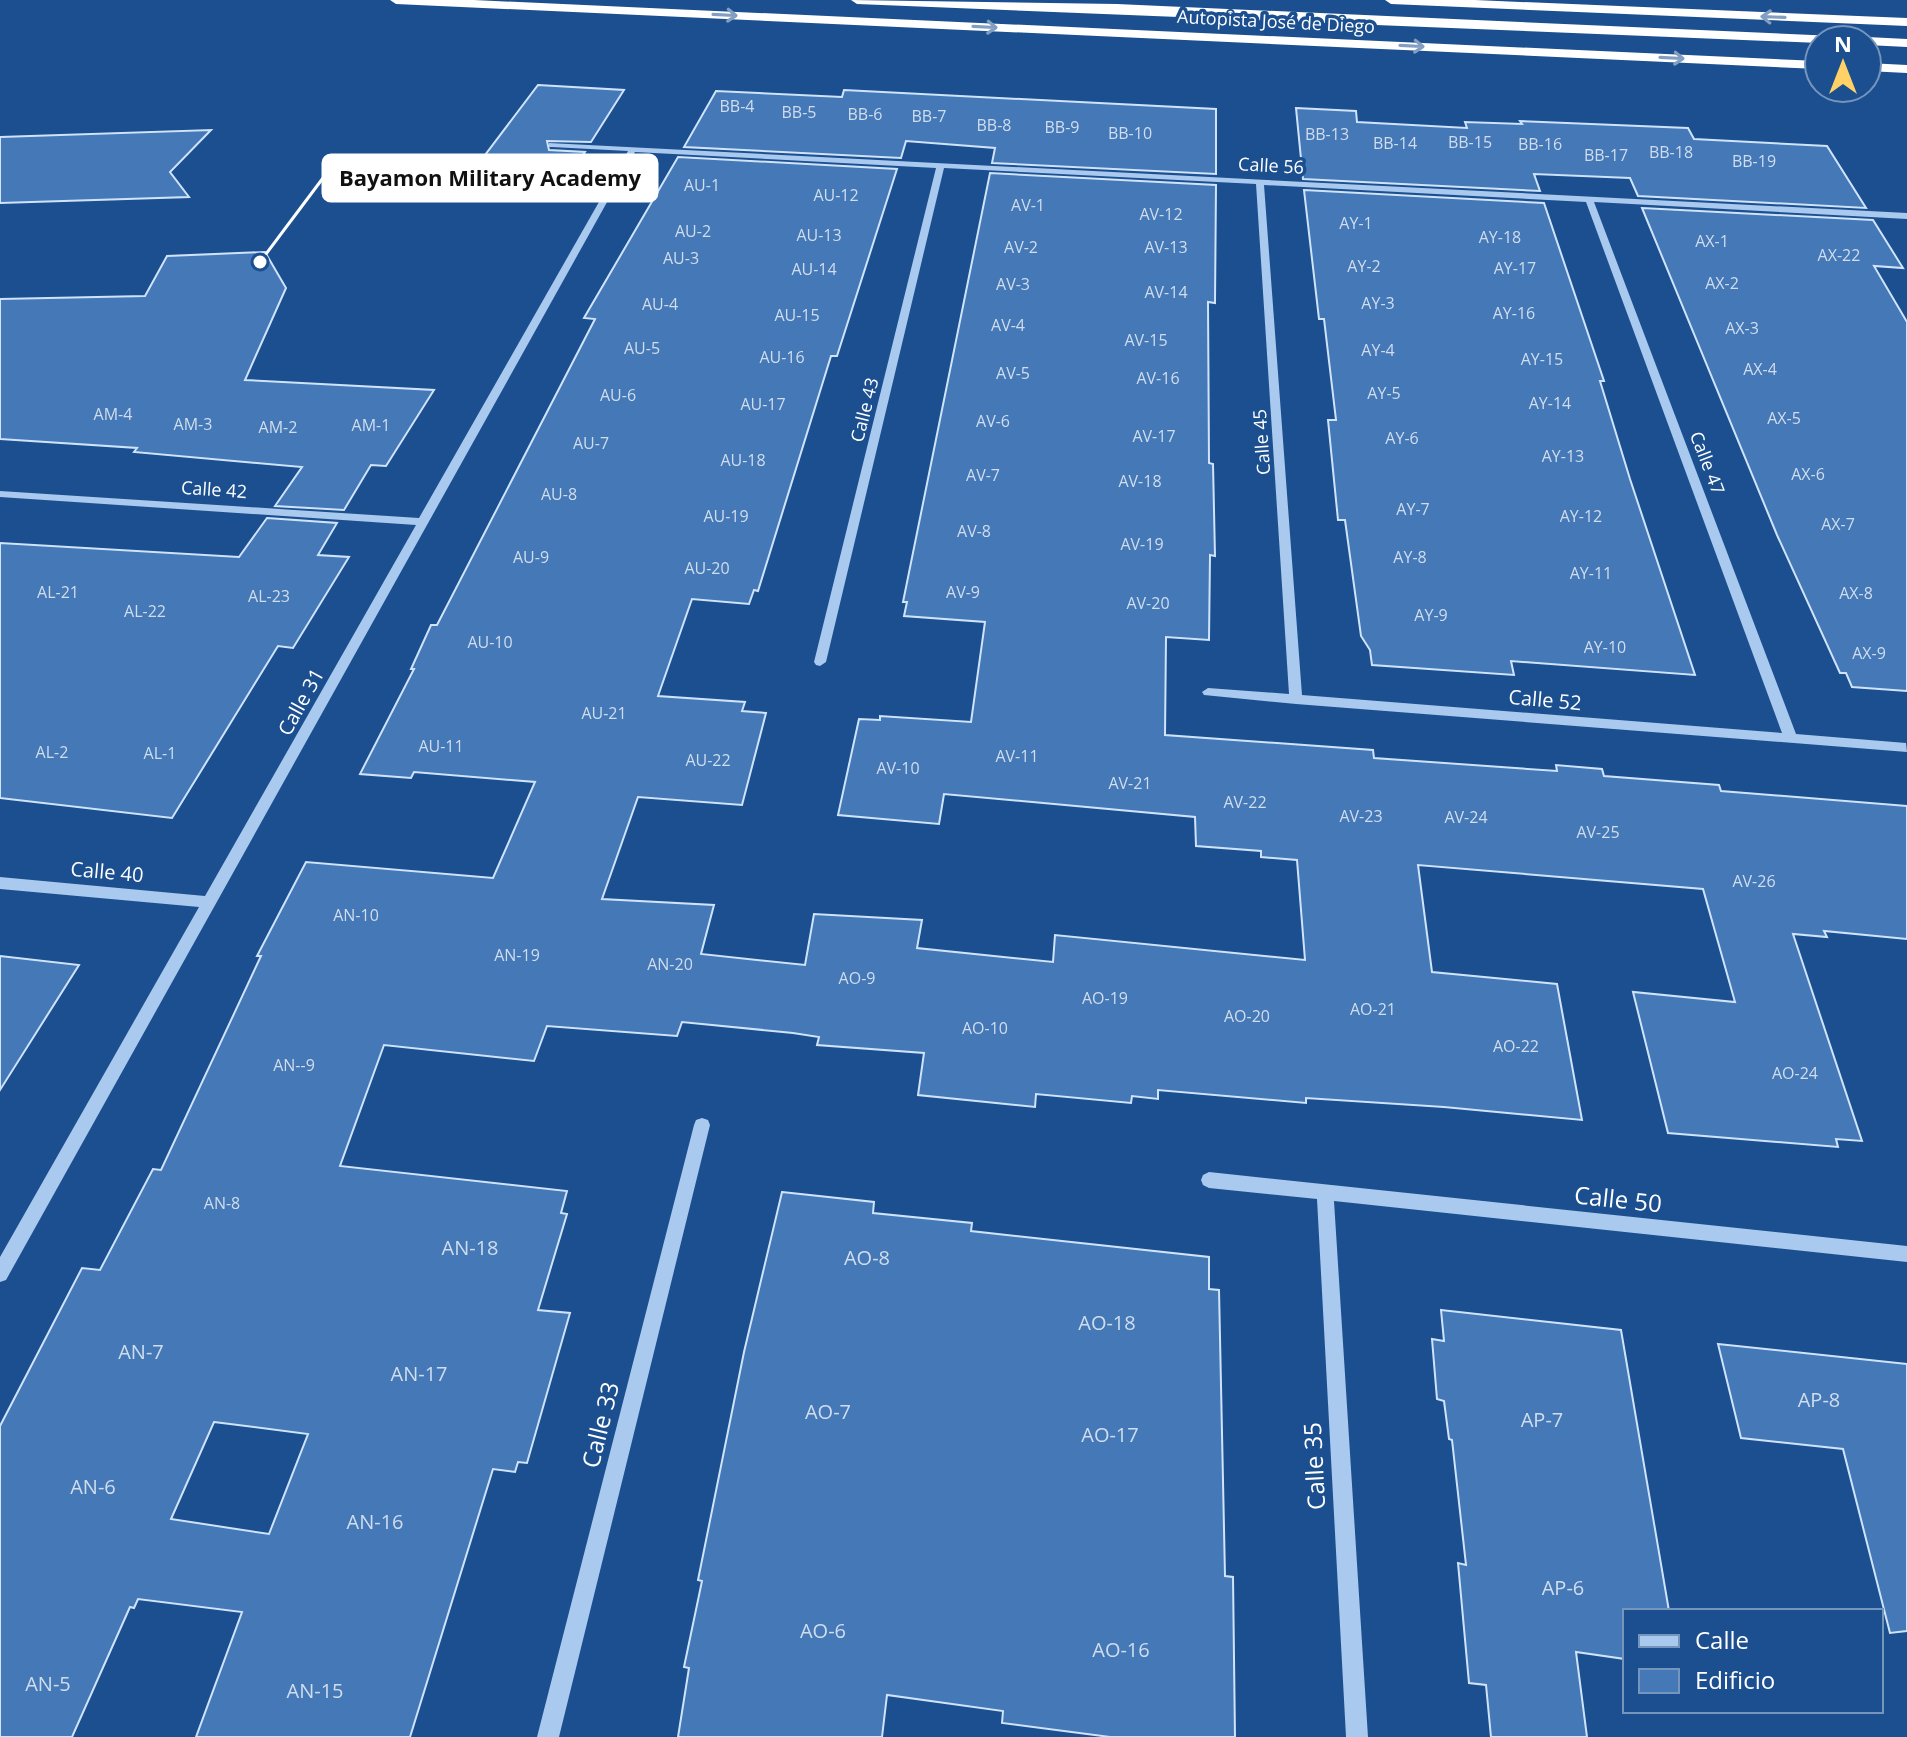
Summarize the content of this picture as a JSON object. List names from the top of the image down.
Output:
{
  "streets": {
    "highway": ["Autopista José de Diego"],
    "street": [
      "Calle 56",
      "Calle 43",
      "Calle 45",
      "Calle 47",
      "Calle 42",
      "Calle 52",
      "Calle 31",
      "Calle 40",
      "Calle 50",
      "Calle 33",
      "Calle 35"
    ]
  },
  "crossings": [
    ["Calle 56", "Calle 43"],
    ["Calle 56", "Calle 45"],
    ["Calle 56", "Calle 47"],
    ["Calle 56", "Calle 31"],
    ["Calle 45", "Calle 52"],
    ["Calle 47", "Calle 52"],
    ["Calle 42", "Calle 31"],
    ["Calle 31", "Calle 40"],
    ["Calle 50", "Calle 35"]
  ],
  "places": ["Bayamon Military Academy"],
  "house_numbers": [
    "BB-4",
    "BB-5",
    "BB-6",
    "BB-7",
    "BB-8",
    "BB-9",
    "BB-10",
    "BB-13",
    "BB-15",
    "BB-14",
    "BB-16",
    "BB-18",
    "BB-17",
    "BB-19",
    "AU-1",
    "AU-12",
    "AV-1",
    "AV-12",
    "AY-1",
    "AU-2",
    "AU-13",
    "AY-18",
    "AX-1",
    "AV-2",
    "AV-13",
    "AX-22",
    "AU-3",
    "AY-2",
    "AY-17",
    "AU-14",
    "AX-2",
    "AV-3",
    "AV-14",
    "AY-3",
    "AU-4",
    "AY-16",
    "AU-15",
    "AV-4",
    "AX-3",
    "AV-15",
    "AU-5",
    "AY-4",
    "AU-16",
    "AY-15",
    "AX-4",
    "AV-5",
    "AV-16",
    "AY-5",
    "AU-6",
    "AY-14",
    "AU-17",
    "AM-4",
    "AX-5",
    "AV-6",
    "AM-3",
    "AM-1",
    "AM-2",
    "AV-17",
    "AY-6",
    "AU-7",
    "AY-13",
    "AU-18",
    "AX-6",
    "AV-7",
    "AV-18",
    "AU-8",
    "AY-7",
    "AU-19",
    "AY-12",
    "AX-7",
    "AV-8",
    "AV-19",
    "AU-9",
    "AY-8",
    "AU-20",
    "AY-11",
    "AL-21",
    "AV-9",
    "AX-8",
    "AL-23",
    "AV-20",
    "AL-22",
    "AY-9",
    "AU-10",
    "AY-10",
    "AX-9",
    "AU-21",
    "AU-11",
    "AL-2",
    "AL-1",
    "AV-11",
    "AU-22",
    "AV-10",
    "AV-21",
    "AV-22",
    "AV-23",
    "AV-24",
    "AV-25",
    "AV-26",
    "AN-10",
    "AN-19",
    "AN-20",
    "AO-9",
    "AO-19",
    "AO-21",
    "AO-20",
    "AO-10",
    "AO-22",
    "AN--9",
    "AO-24",
    "AN-8",
    "AN-18",
    "AO-8",
    "AO-18",
    "AN-7",
    "AN-17",
    "AP-8",
    "AO-7",
    "AP-7",
    "AO-17",
    "AN-6",
    "AN-16",
    "AP-6",
    "AO-6",
    "AO-16",
    "AN-5",
    "AN-15"
  ],
  "legend": ["Calle", "Edificio"],
  "north": "top"
}
